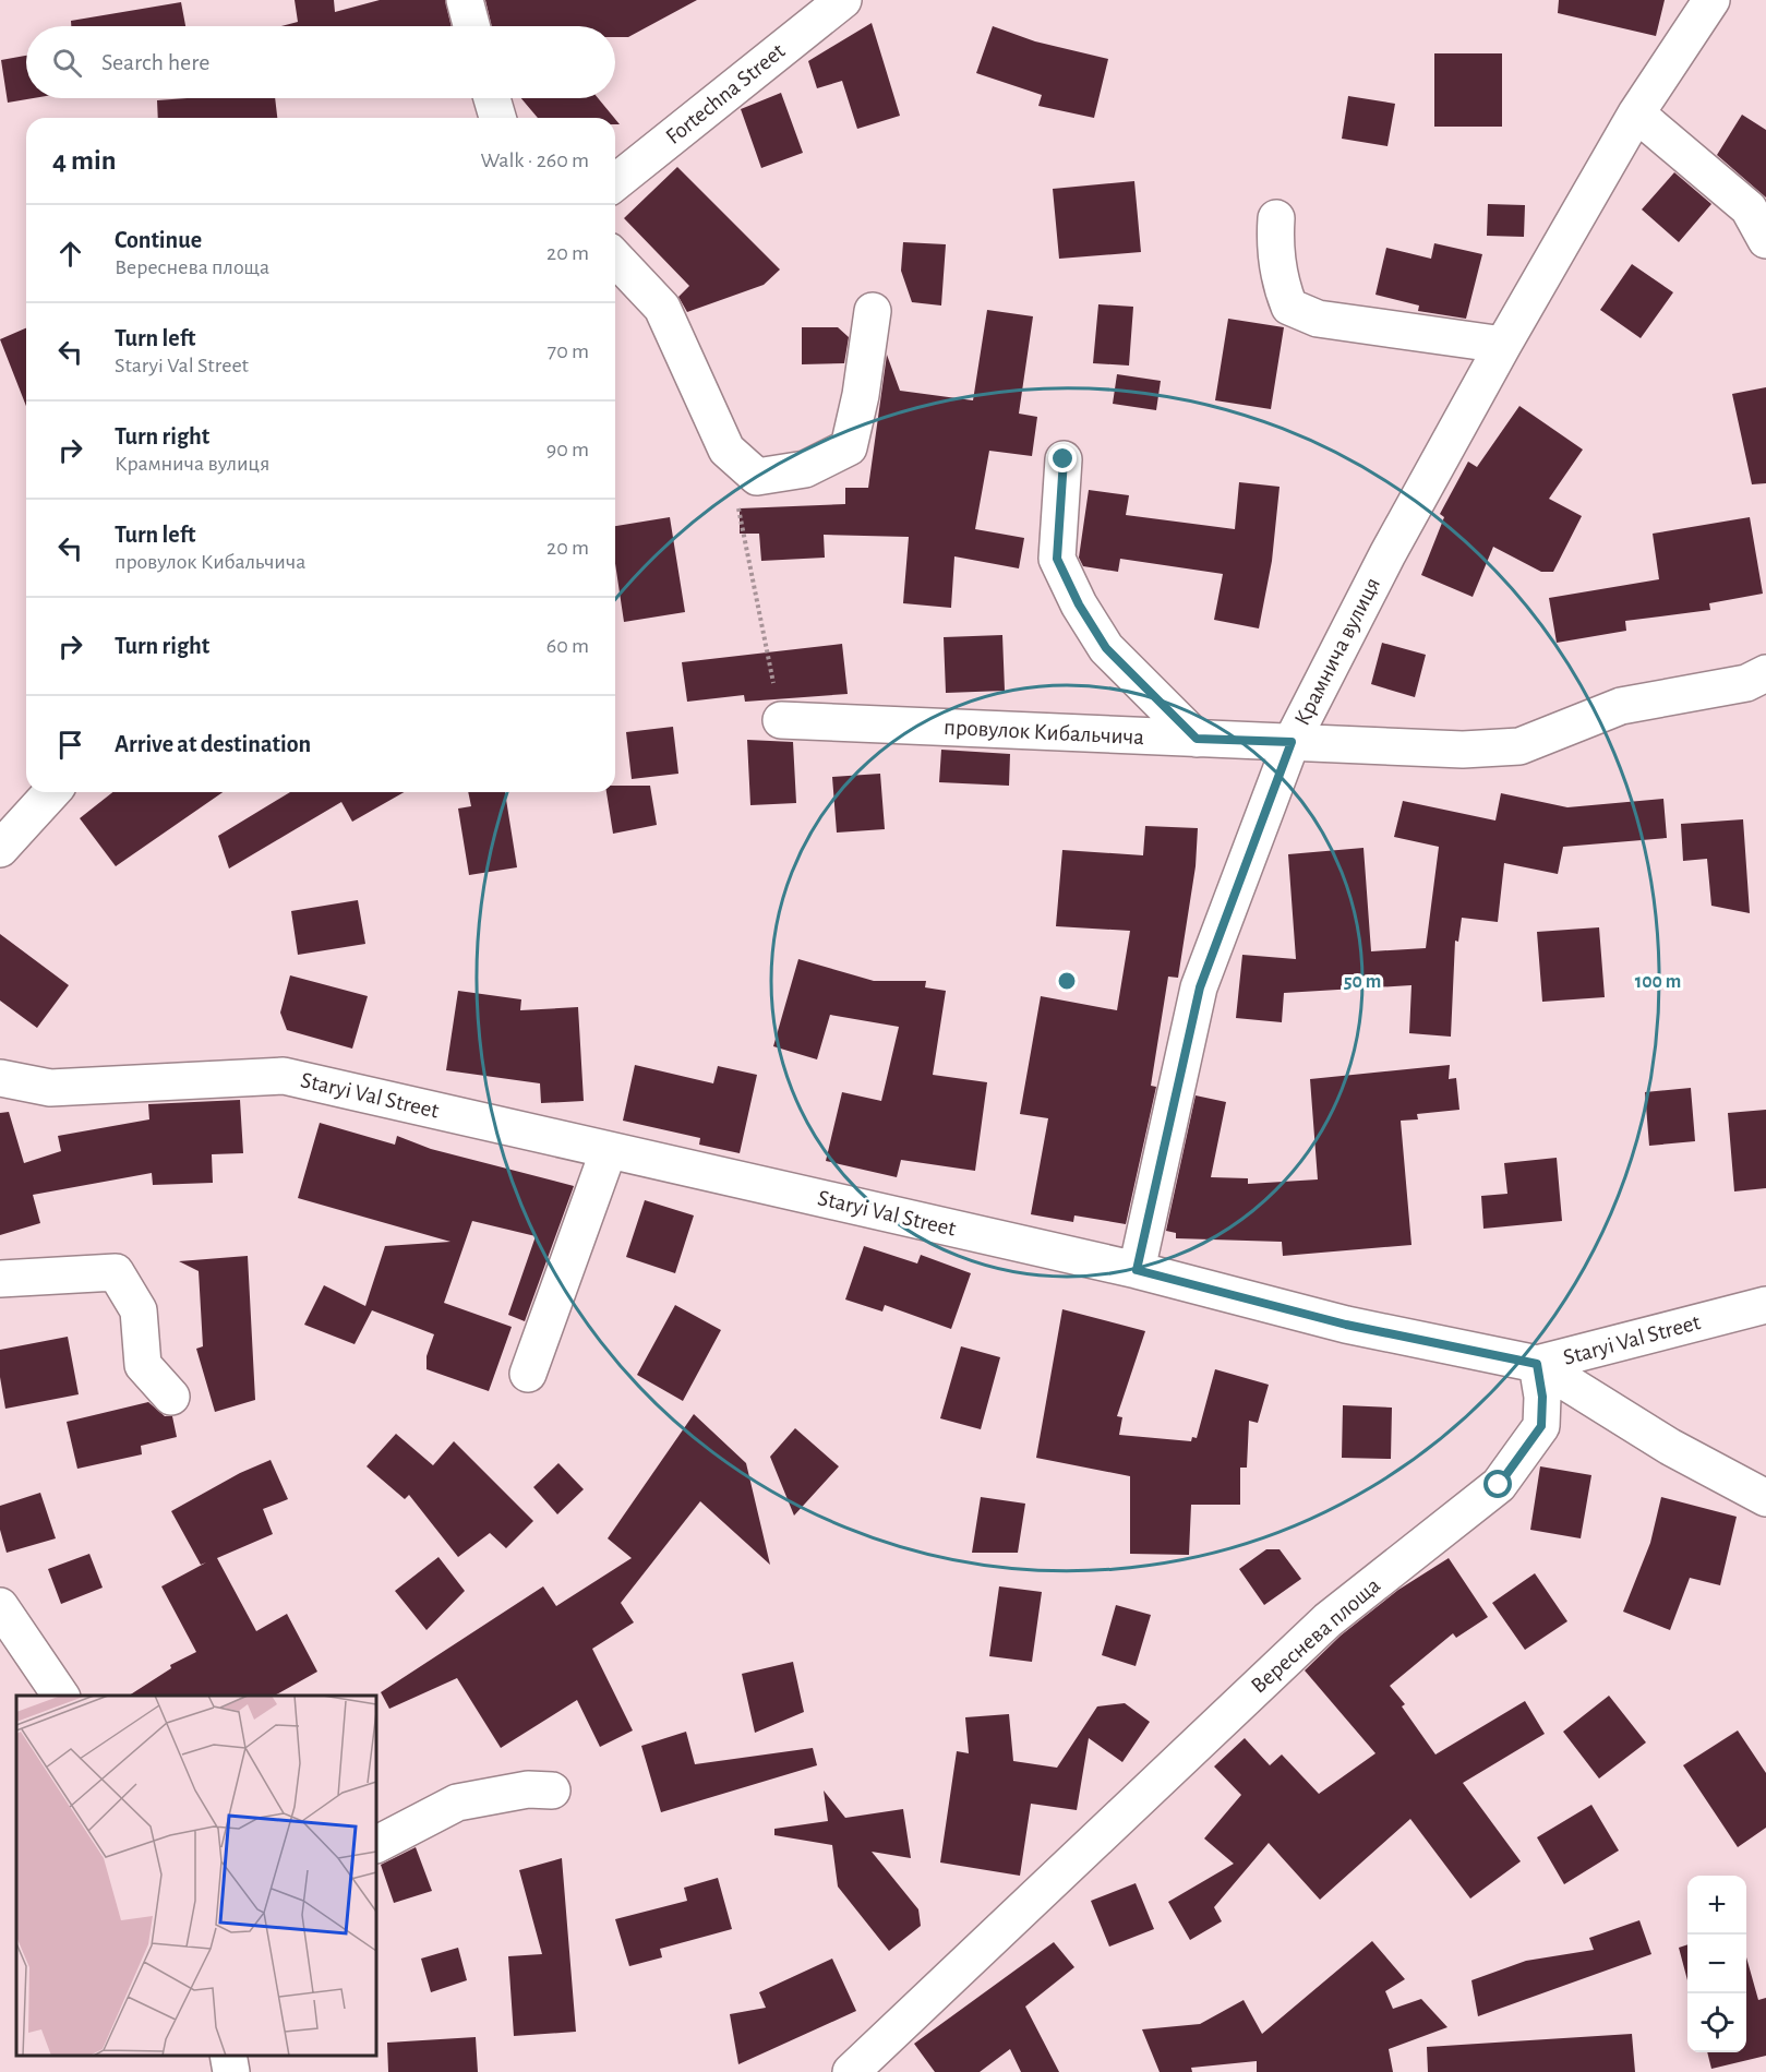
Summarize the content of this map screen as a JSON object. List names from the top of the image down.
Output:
{
  "streets": {
    "street": [
      "Fortechna Street",
      "Крамнича вулиця",
      "провулок Кибальчича",
      "Staryi Val Street",
      "Вереснева площа"
    ]
  },
  "crossings": [
    ["Крамнича вулиця", "провулок Кибальчича"],
    ["Крамнича вулиця", "Staryi Val Street"],
    ["Staryi Val Street", "Вереснева площа"]
  ],
  "page": {
    "search": "Search here",
    "heading": ["4 min", "Walk · 260 m"],
    "list": [
      ["Continue", "Вереснева площа", "20 m"],
      ["Turn left", "Staryi Val Street", "70 m"],
      ["Turn right", "Крамнича вулиця", "90 m"],
      ["Turn left", "провулок Кибальчича", "20 m"],
      ["Turn right", "60 m"],
      "Arrive at destination"
    ],
    "map_buttons": ["+", "−"]
  },
  "rings": ["50 m", "100 m"]
}
